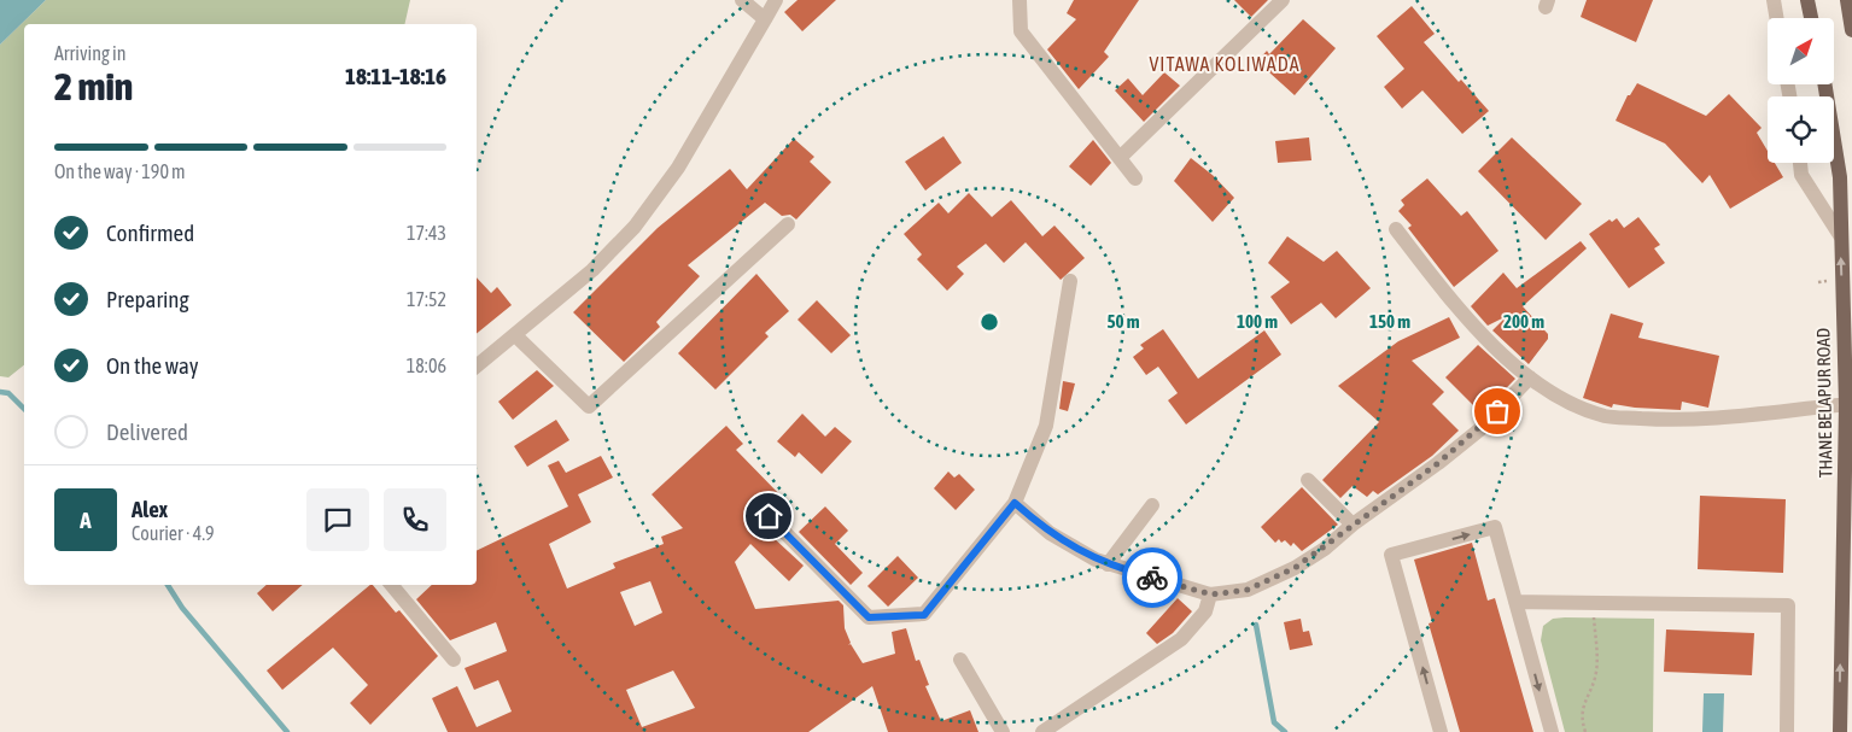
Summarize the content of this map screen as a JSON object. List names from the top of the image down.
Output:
{
  "streets": {
    "main road": ["THANE BELAPUR ROAD"]
  },
  "one_way": ["THANE BELAPUR ROAD"],
  "districts": ["VITAWA KOLIWADA"],
  "north": "top right",
  "page": {
    "heading": ["2 min", "Arriving in", "18:11–18:16"],
    "panel": ["Alex", "Courier · 4.9"],
    "bar": "On the way · 190 m",
    "list": [
      ["Confirmed", "17:43"],
      ["Preparing", "17:52"],
      ["On the way", "18:06"],
      "Delivered"
    ],
    "round": "A"
  },
  "rings": [
    "50 m",
    "100 m",
    "150 m",
    "200 m"
  ]
}
